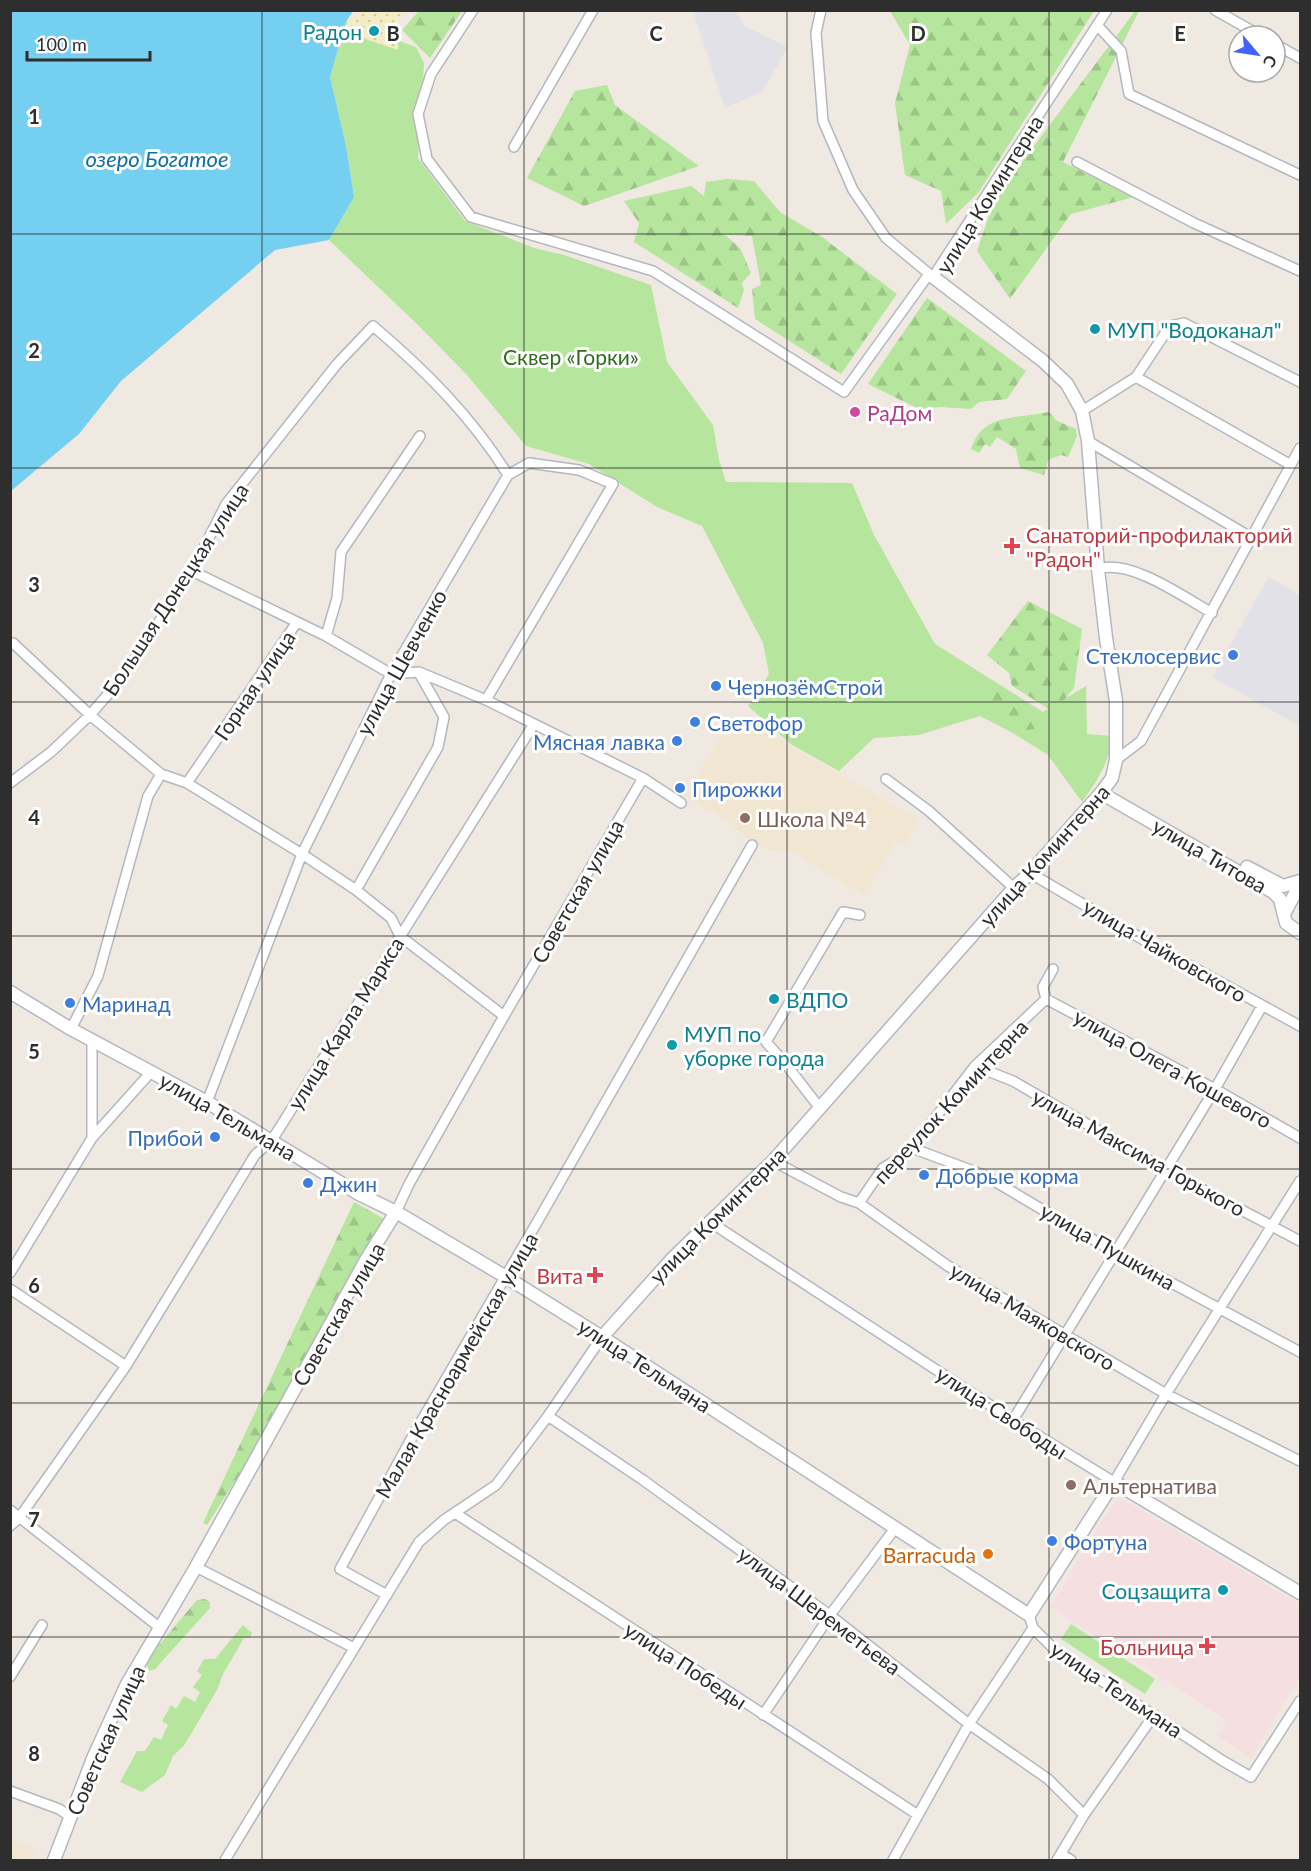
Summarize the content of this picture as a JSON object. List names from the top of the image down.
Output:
{
  "streets": {
    "street": [
      "улица Коминтерна",
      "Большая Донецкая улица",
      "улица Шевченко",
      "Горная улица",
      "улица Титова",
      "Советская улица",
      "улица Чайковского",
      "улица Карла Маркса",
      "улица Олега Кошевого",
      "переулок Коминтерна",
      "улица Тельмана",
      "улица Максима Горького",
      "улица Пушкина",
      "улица Маяковского",
      "Малая Красноармейская улица",
      "улица Свободы",
      "улица Шереметьева",
      "улица Победы"
    ]
  },
  "crossings": [
    ["улица Коминтерна", "улица Титова"],
    ["улица Коминтерна", "улица Чайковского"],
    ["улица Коминтерна", "улица Тельмана"],
    ["улица Коминтерна", "улица Маяковского"],
    ["улица Коминтерна", "Малая Красноармейская улица"],
    ["улица Коминтерна", "улица Свободы"],
    ["улица Коминтерна", "улица Шереметьева"],
    ["улица Коминтерна", "улица Победы"],
    ["Большая Донецкая улица", "улица Шевченко"],
    ["улица Шевченко", "улица Тельмана"],
    ["Советская улица", "улица Тельмана"],
    ["улица Карла Маркса", "улица Тельмана"],
    ["улица Олега Кошевого", "переулок Коминтерна"],
    ["переулок Коминтерна", "улица Максима Горького"],
    ["переулок Коминтерна", "улица Пушкина"],
    ["переулок Коминтерна", "улица Маяковского"],
    ["улица Тельмана", "Малая Красноармейская улица"]
  ],
  "water": ["озеро Богатое"],
  "parks": ["Сквер «Горки»"],
  "places": {
    "other": [
      "Радон",
      "МУП \"Водоканал\"",
      "РаДом",
      "Стеклосервис",
      "ЧернозёмСтрой",
      "Светофор",
      "Мясная лавка",
      "Пирожки",
      "Школа №4",
      "ВДПО",
      "Маринад",
      "МУП по уборке города",
      "Прибой",
      "Добрые корма",
      "Джин",
      "Альтернатива",
      "Фортуна",
      "Barracuda",
      "Соцзащита"
    ],
    "health": ["Санаторий-профилакторий \"Радон\"", "Вита", "Больница"]
  },
  "scale_bar": "100 m",
  "north": "bottom right",
  "grid": {
    "columns": [
      "B",
      "C",
      "D",
      "E"
    ],
    "rows": [
      "1",
      "2",
      "3",
      "4",
      "5",
      "6",
      "7",
      "8"
    ]
  }
}
